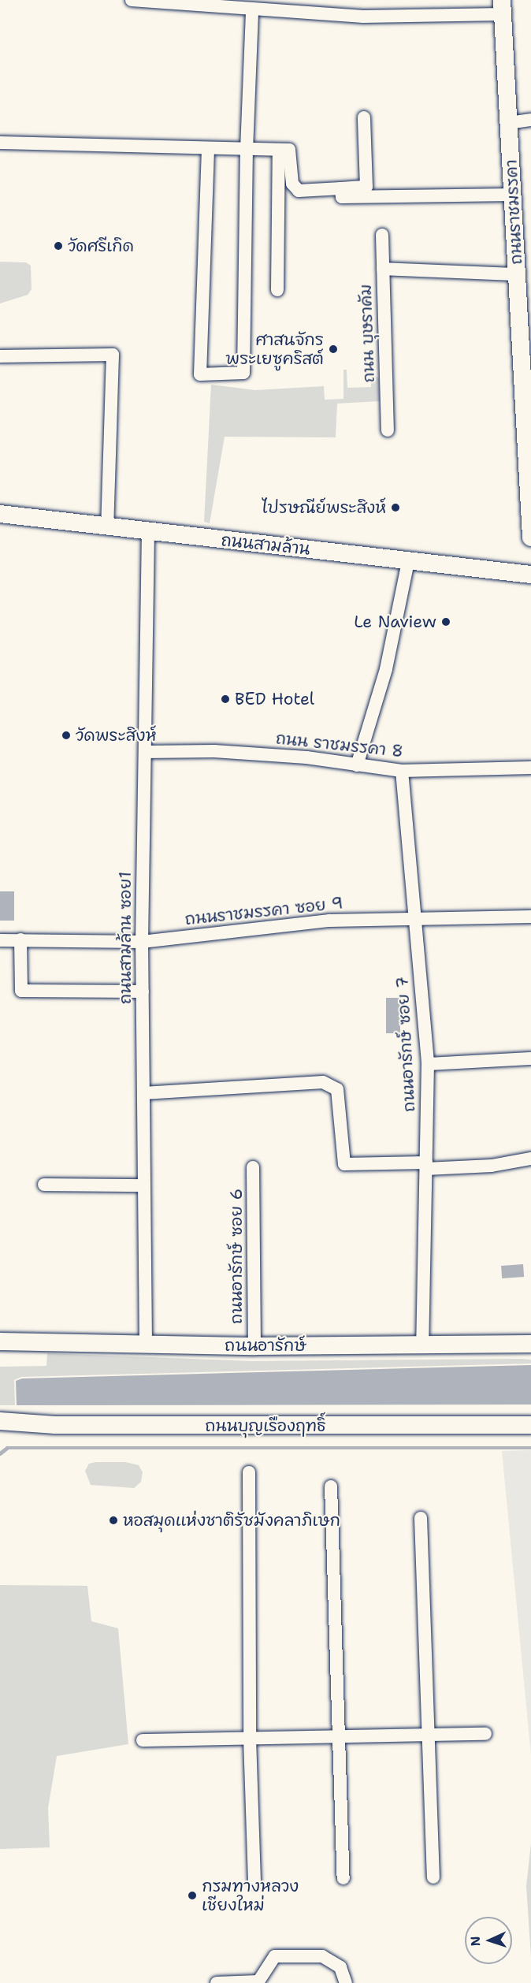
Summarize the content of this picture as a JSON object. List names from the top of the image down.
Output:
{
  "streets": {
    "main road": [
      "ถนนราชมรรคา",
      "ถนนสามล้าน",
      "ถนนอารักษ์",
      "ถนนบุญเรืองฤทธิ์"
    ],
    "street": [
      "ถนน บุษราคัม",
      "ถนน ราชมรรคา 8",
      "ถนนราชมรรคา ซอย 9",
      "ถนนสามล้าน ซอย1",
      "ถนนอารักษ์ ซอย 7",
      "ถนนอารักษ์ ซอย 6"
    ]
  },
  "crossings": [
    ["ถนนสามล้าน", "ถนนสามล้าน ซอย1"],
    ["ถนน ราชมรรคา 8", "ถนนสามล้าน ซอย1"],
    ["ถนน ราชมรรคา 8", "ถนนอารักษ์ ซอย 7"],
    ["ถนนราชมรรคา ซอย 9", "ถนนสามล้าน ซอย1"],
    ["ถนนราชมรรคา ซอย 9", "ถนนอารักษ์ ซอย 7"],
    ["ถนนสามล้าน ซอย1", "ถนนอารักษ์"],
    ["ถนนอารักษ์ ซอย 7", "ถนนอารักษ์"],
    ["ถนนอารักษ์ ซอย 6", "ถนนอารักษ์"]
  ],
  "places": [
    "วัดศรีเกิด",
    "ศาสนจักร พระเยซูคริสต์",
    "ไปรษณีย์พระสิงห์",
    "Le Naview",
    "BED Hotel",
    "วัดพระสิงห์",
    "หอสมุดแห่งชาติรัชมังคลาภิเษก",
    "กรมทางหลวง เชียงใหม่"
  ],
  "north": "left"
}
